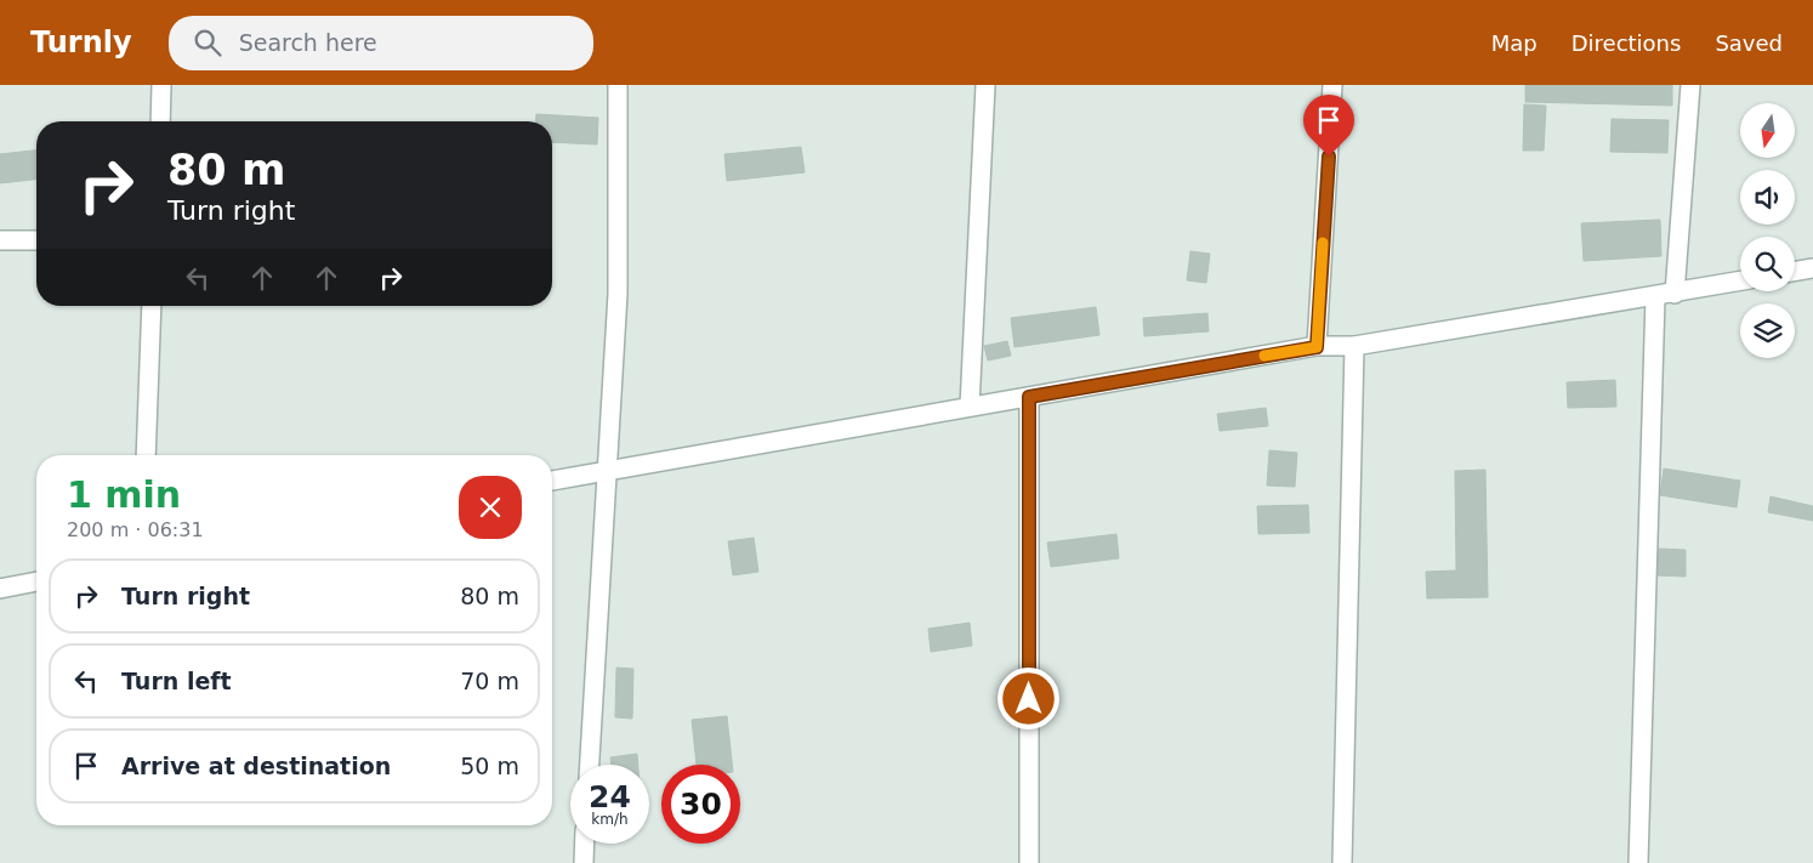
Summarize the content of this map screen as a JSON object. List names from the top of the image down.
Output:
{
  "north": "bottom",
  "page": {
    "header": "Turnly",
    "search": "Search here",
    "nav": ["Map", "Directions", "Saved"],
    "turn": ["80 m", "Turn right"],
    "heading": ["1 min", "200 m · 06:31"],
    "list": [
      {
        "name": "Turn right",
        "value": "80 m"
      },
      {
        "name": "Turn left",
        "value": "70 m"
      },
      {
        "name": "Arrive at destination",
        "value": "50 m"
      }
    ],
    "speed": "24 km/h",
    "limit": "30"
  }
}
